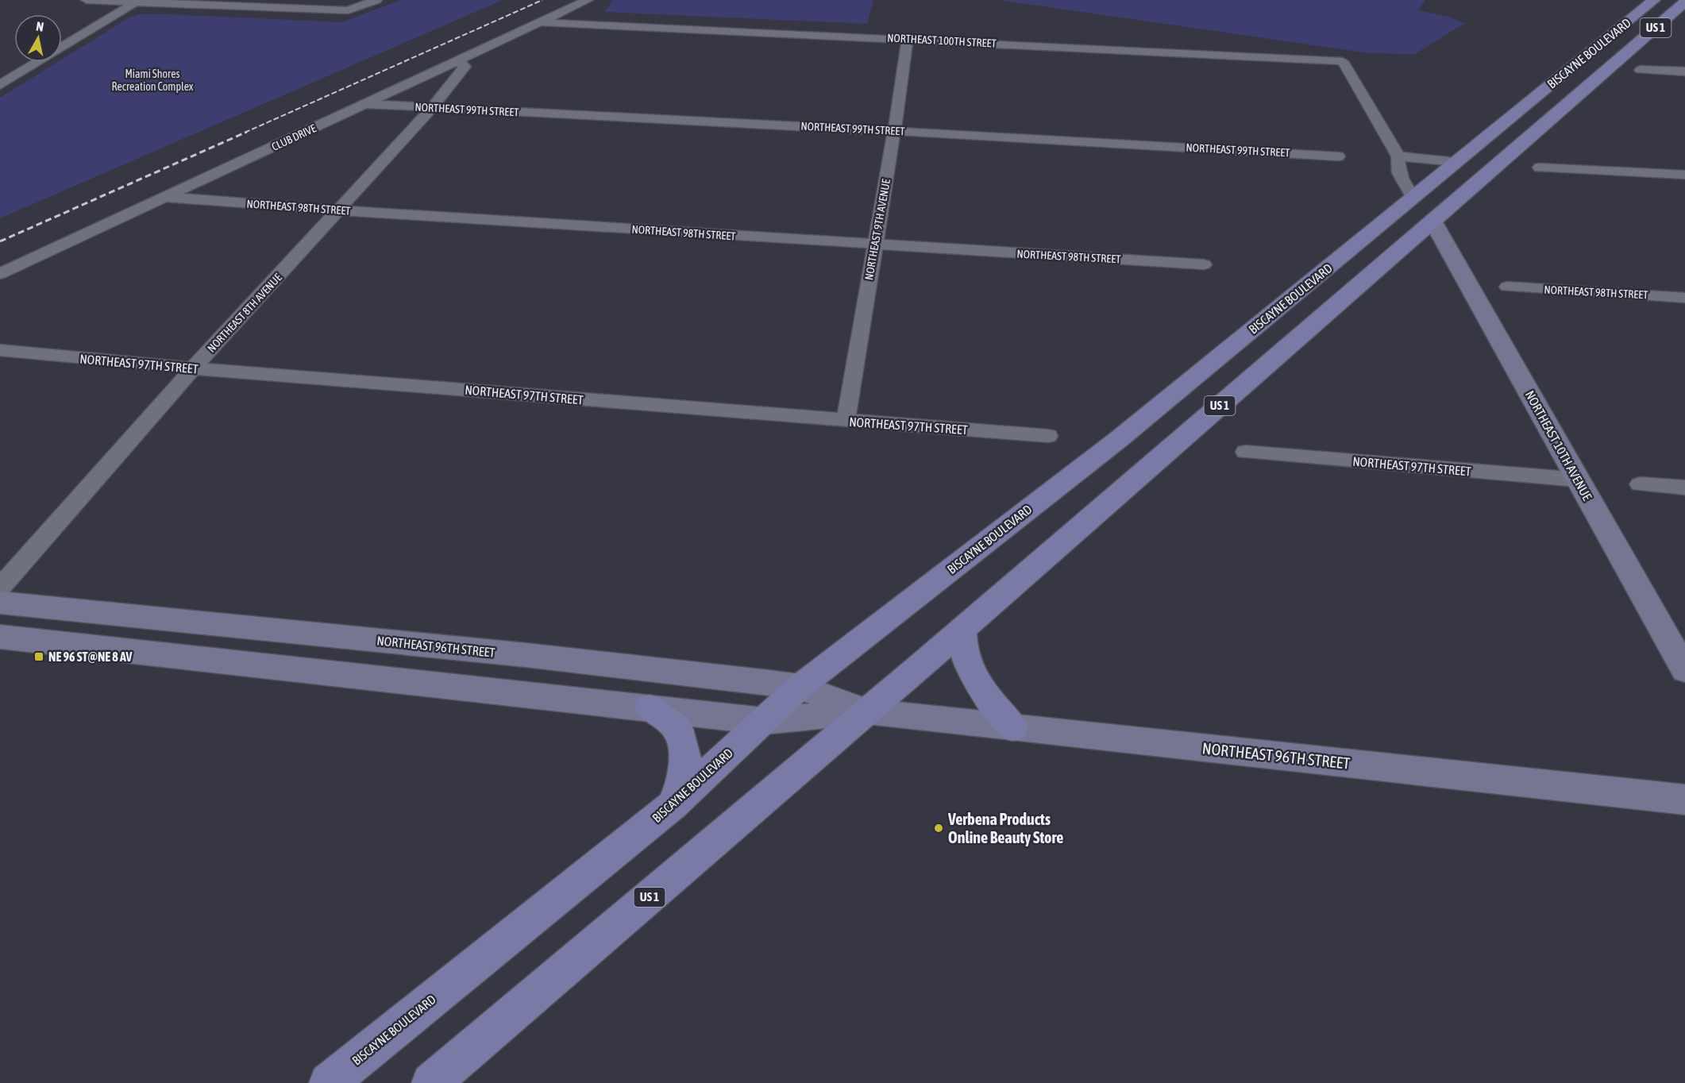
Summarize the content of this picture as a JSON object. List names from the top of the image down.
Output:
{
  "streets": {
    "main road": ["US 1", "BISCAYNE BOULEVARD"],
    "street": [
      "NORTHEAST 100TH STREET",
      "NORTHEAST 99TH STREET",
      "CLUB DRIVE",
      "NORTHEAST 98TH STREET",
      "NORTHEAST 9TH AVENUE",
      "NORTHEAST 8TH AVENUE",
      "NORTHEAST 97TH STREET",
      "NORTHEAST 10TH AVENUE",
      "NORTHEAST 96TH STREET"
    ]
  },
  "crossings": [
    ["NORTHEAST 100TH STREET", "CLUB DRIVE"],
    ["NORTHEAST 100TH STREET", "NORTHEAST 9TH AVENUE"],
    ["BISCAYNE BOULEVARD", "NORTHEAST 10TH AVENUE"],
    ["BISCAYNE BOULEVARD", "NORTHEAST 96TH STREET"],
    ["NORTHEAST 99TH STREET", "CLUB DRIVE"],
    ["NORTHEAST 99TH STREET", "NORTHEAST 9TH AVENUE"],
    ["NORTHEAST 99TH STREET", "NORTHEAST 8TH AVENUE"],
    ["CLUB DRIVE", "NORTHEAST 98TH STREET"],
    ["CLUB DRIVE", "NORTHEAST 8TH AVENUE"],
    ["NORTHEAST 98TH STREET", "NORTHEAST 9TH AVENUE"],
    ["NORTHEAST 98TH STREET", "NORTHEAST 8TH AVENUE"],
    ["NORTHEAST 9TH AVENUE", "NORTHEAST 97TH STREET"],
    ["NORTHEAST 8TH AVENUE", "NORTHEAST 97TH STREET"],
    ["NORTHEAST 97TH STREET", "NORTHEAST 10TH AVENUE"]
  ],
  "parks": ["Miami Shores Recreation Complex"],
  "places": {
    "transit": ["NE 96 ST@NE 8 AV"],
    "other": ["Verbena Products Online Beauty Store"]
  },
  "north": "top"
}
